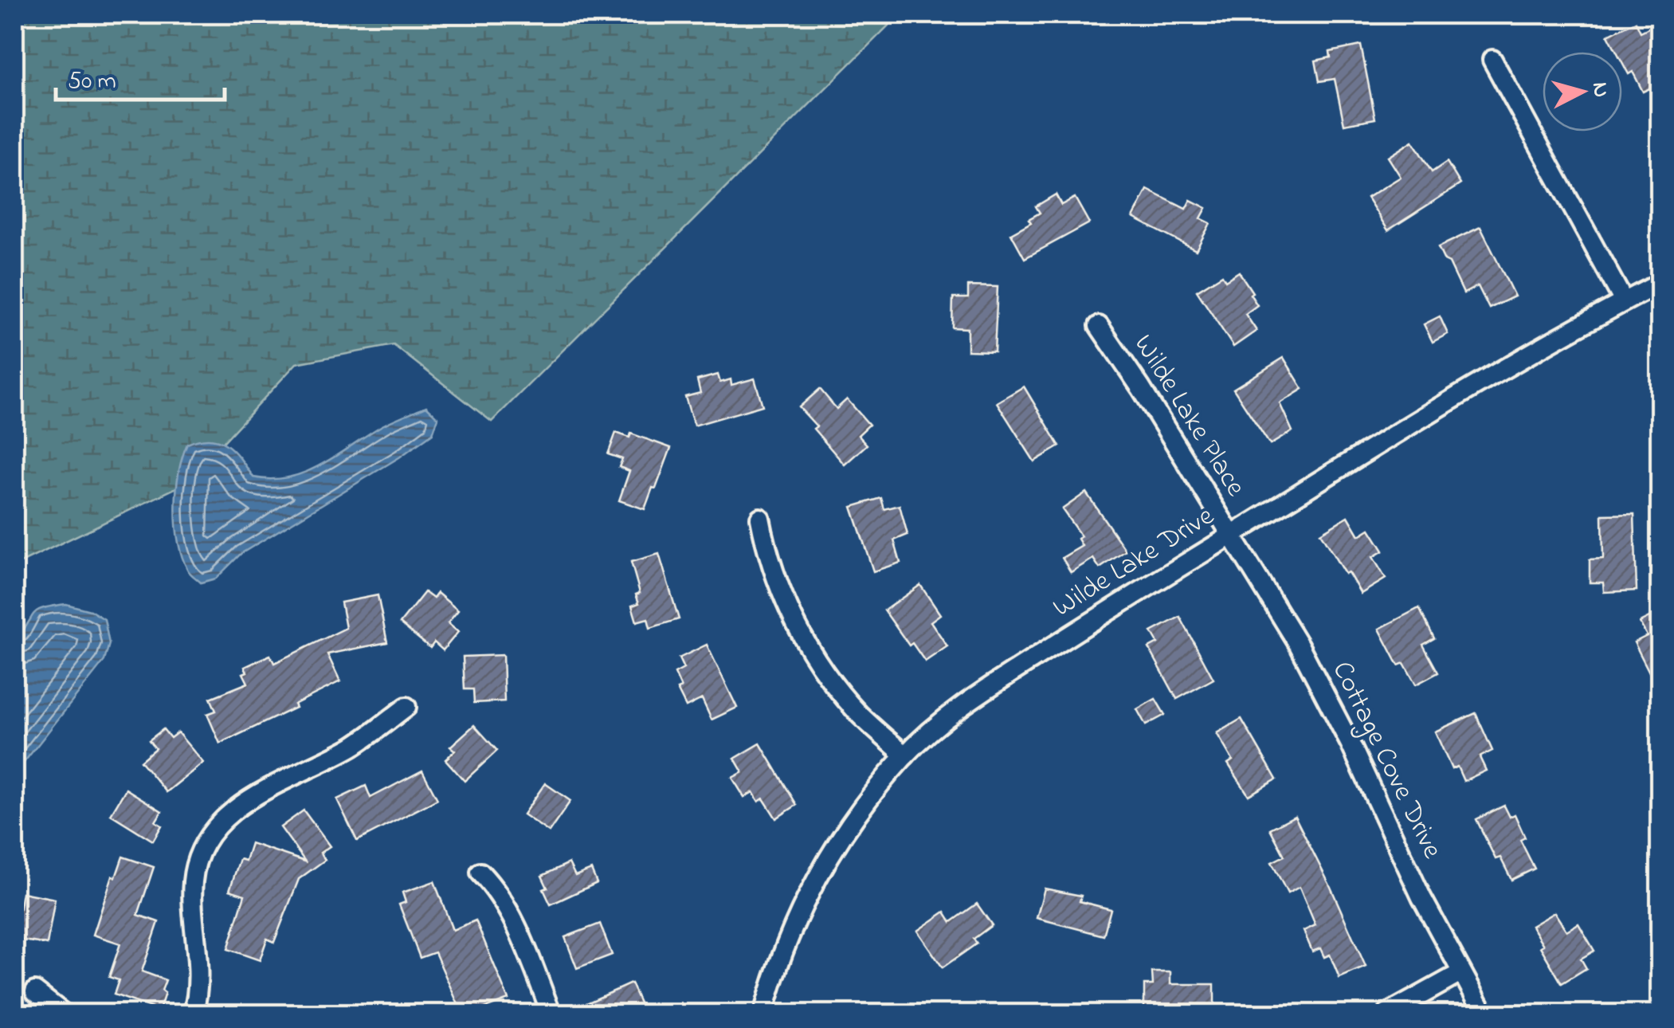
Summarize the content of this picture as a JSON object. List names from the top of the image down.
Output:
{
  "streets": {
    "street": ["Wilde Lake Place", "Wilde Lake Drive", "Cottage Cove Drive"]
  },
  "crossings": [
    ["Wilde Lake Place", "Wilde Lake Drive"],
    ["Wilde Lake Place", "Cottage Cove Drive"],
    ["Wilde Lake Drive", "Cottage Cove Drive"]
  ],
  "scale_bar": "50 m",
  "north": "right"
}
